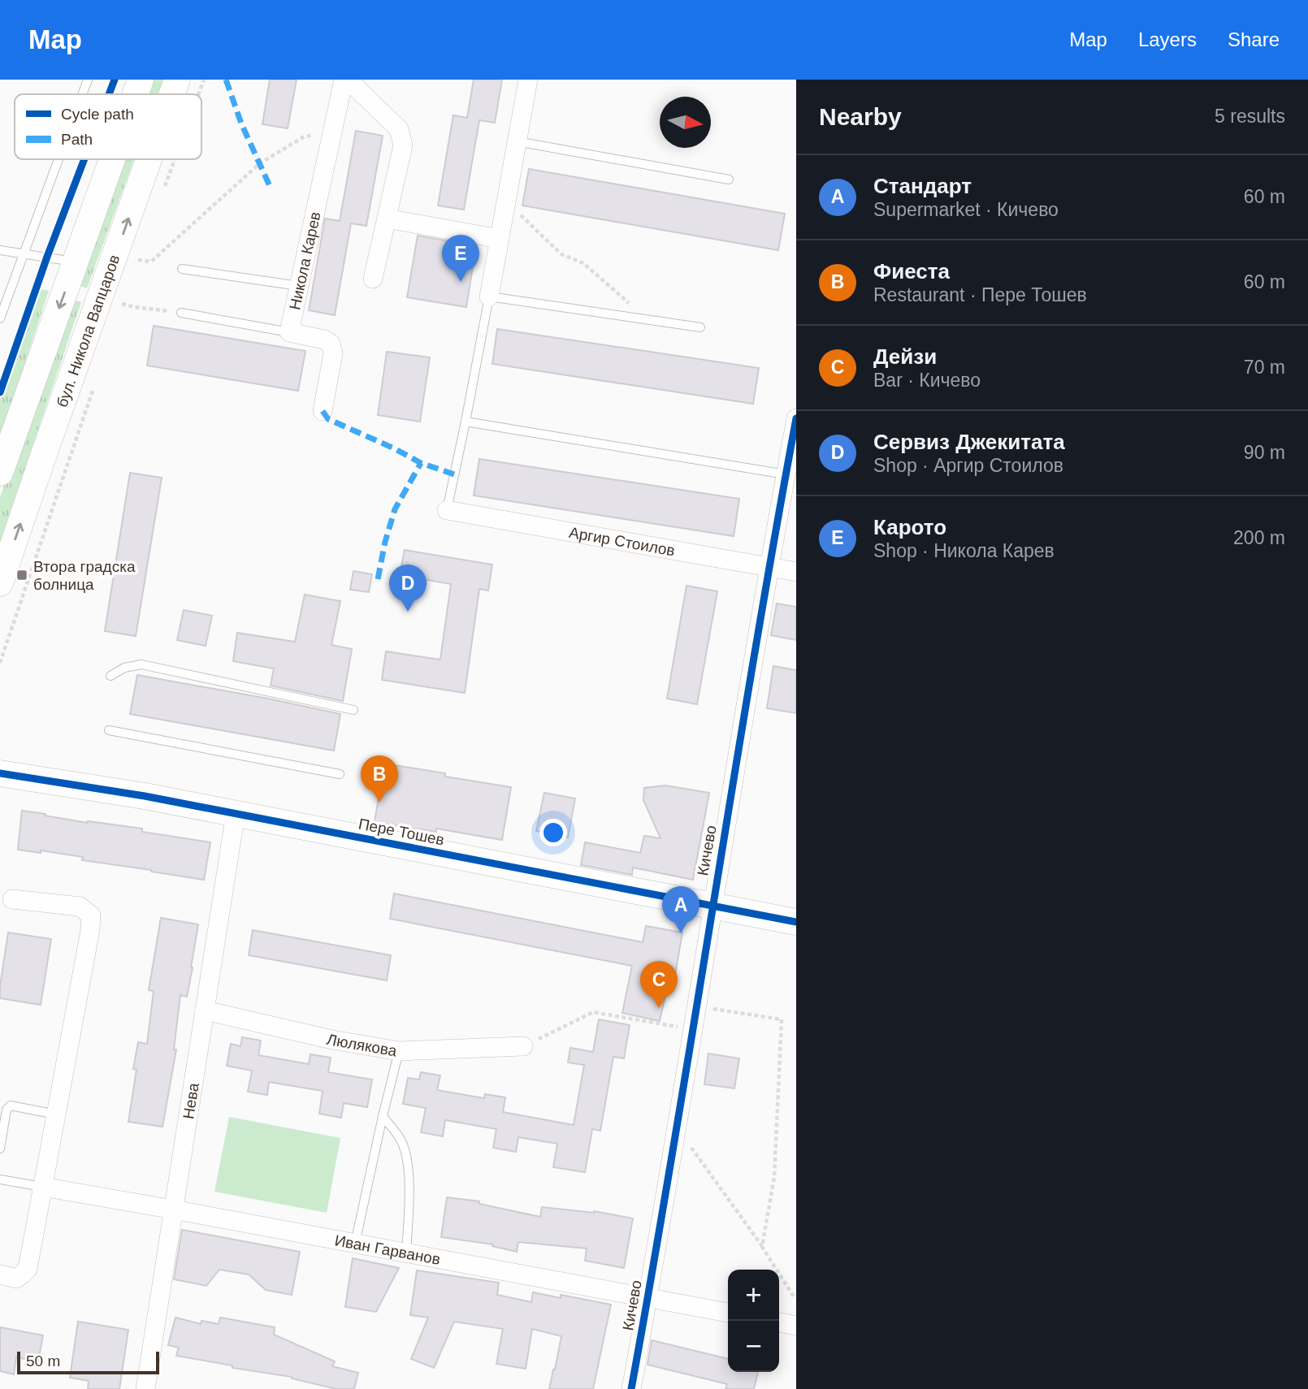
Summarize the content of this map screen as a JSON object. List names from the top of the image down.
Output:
{
  "streets": {
    "street": [
      "Никола Карев",
      "бул. Никола Вапцаров",
      "Аргир Стоилов",
      "Пере Тошев",
      "Кичево",
      "Люлякова",
      "Нева",
      "Иван Гарванов"
    ]
  },
  "crossings": [
    ["Аргир Стоилов", "Кичево"],
    ["Пере Тошев", "Кичево"],
    ["Пере Тошев", "Нева"],
    ["Кичево", "Иван Гарванов"],
    ["Люлякова", "Нева"],
    ["Нева", "Иван Гарванов"]
  ],
  "places": {
    "transit": ["Втора градска болница"]
  },
  "legend": ["Cycle path", "Path"],
  "scale_bar": "50 m",
  "north": "right",
  "page": {
    "header": "Map",
    "nav": ["Map", "Layers", "Share"],
    "heading": ["Nearby", "5 results"],
    "list": [
      {
        "mark": "A",
        "name": "Стандарт",
        "note": "Supermarket · Кичево",
        "value": "60 m"
      },
      {
        "mark": "B",
        "name": "Фиеста",
        "note": "Restaurant · Пере Тошев",
        "value": "60 m"
      },
      {
        "mark": "C",
        "name": "Дейзи",
        "note": "Bar · Кичево",
        "value": "70 m"
      },
      {
        "mark": "D",
        "name": "Сервиз Джекитата",
        "note": "Shop · Аргир Стоилов",
        "value": "90 m"
      },
      {
        "mark": "E",
        "name": "Карото",
        "note": "Shop · Никола Карев",
        "value": "200 m"
      }
    ],
    "pins": [
      "E",
      "D",
      "B",
      "A",
      "C"
    ],
    "map_buttons": ["+", "−"],
    "scale": "50 m"
  }
}
